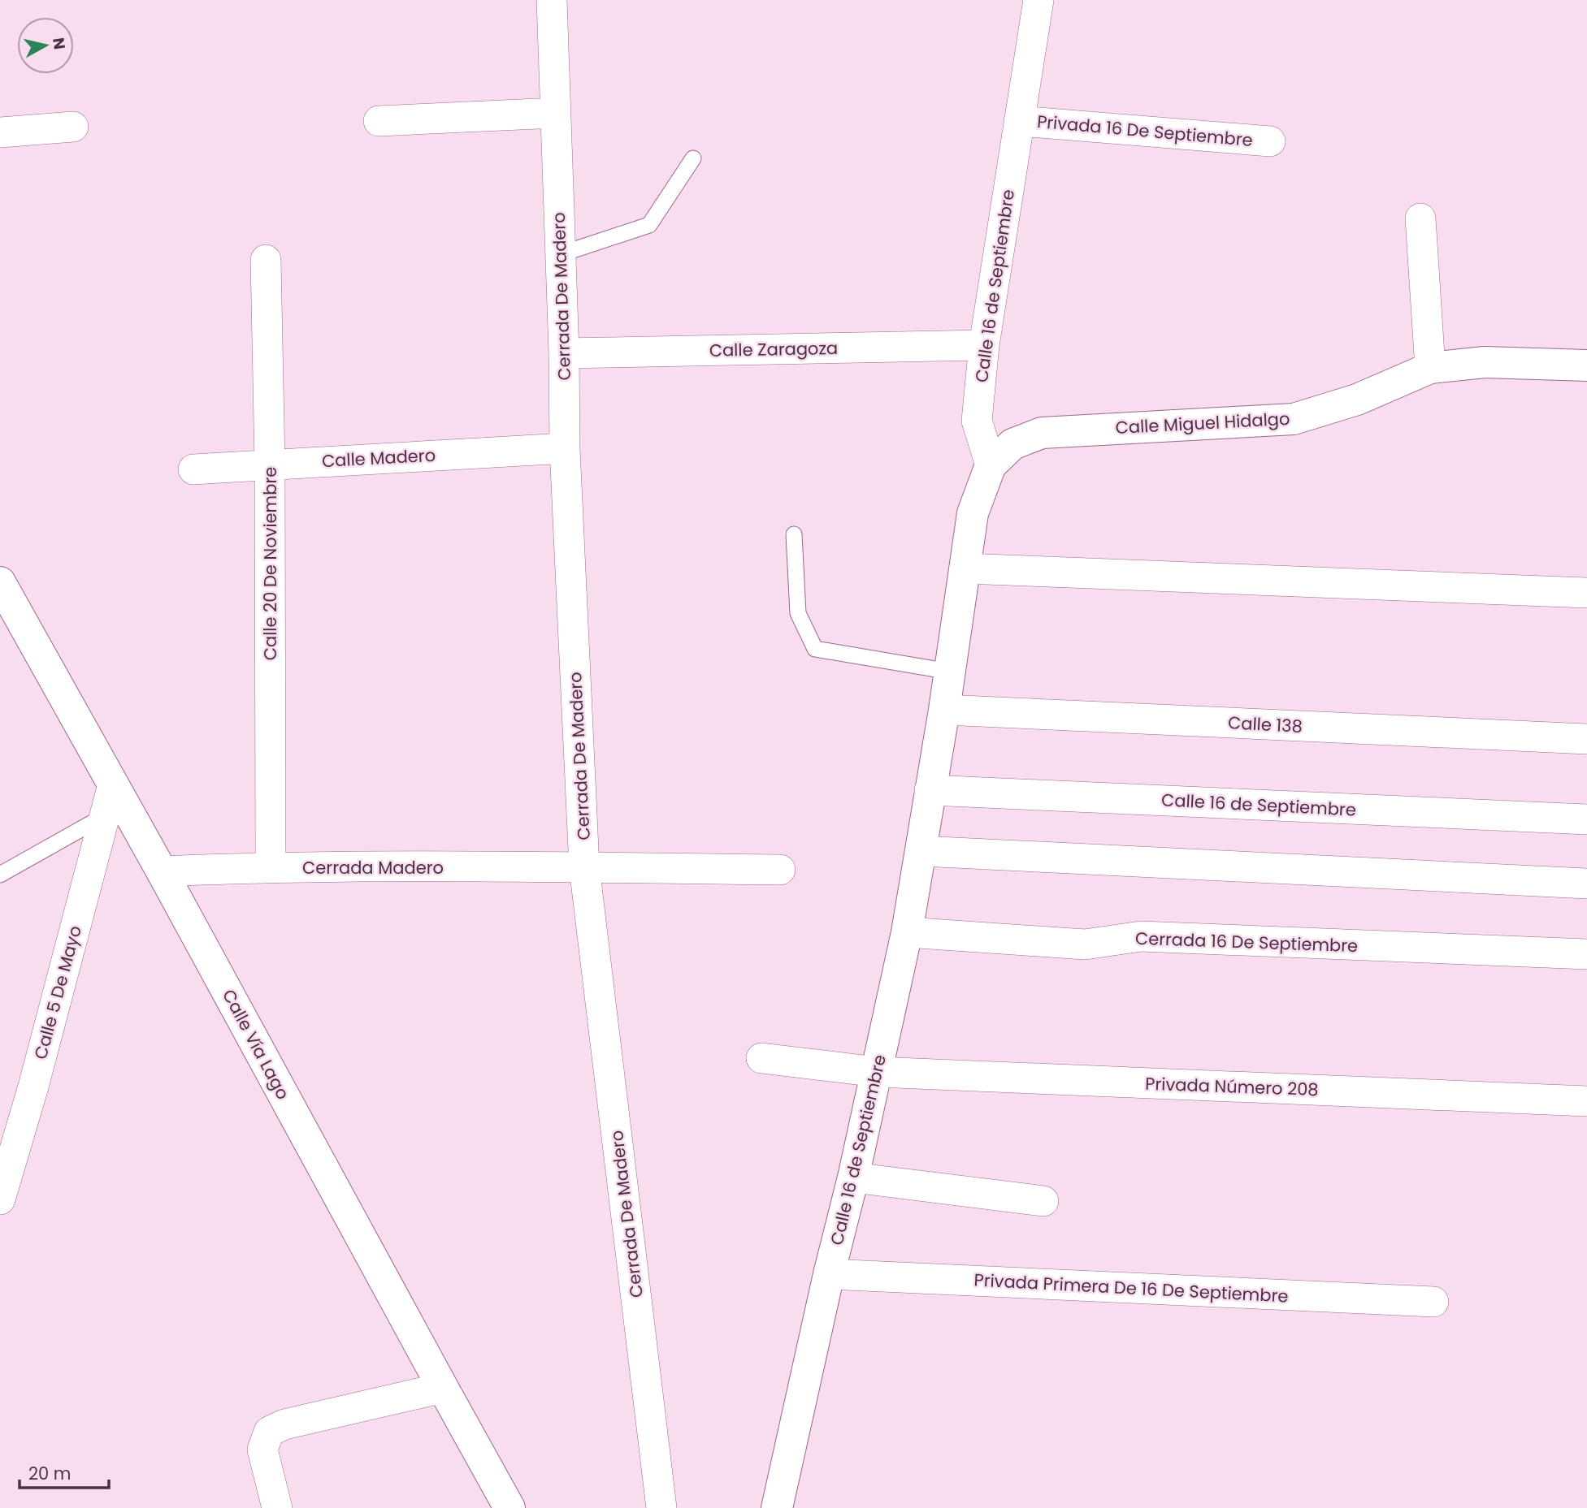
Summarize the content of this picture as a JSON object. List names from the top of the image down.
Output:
{
  "streets": {
    "street": [
      "Privada 16 De Septiembre",
      "Calle 16 de Septiembre",
      "Cerrada De Madero",
      "Calle Zaragoza",
      "Calle Miguel Hidalgo",
      "Calle Madero",
      "Calle 20 De Noviembre",
      "Calle 138",
      "Cerrada Madero",
      "Cerrada 16 De Septiembre",
      "Calle 5 De Mayo",
      "Calle Vía Lago",
      "Privada Número 208",
      "Privada Primera De 16 De Septiembre"
    ]
  },
  "crossings": [
    ["Privada 16 De Septiembre", "Calle 16 de Septiembre"],
    ["Calle 16 de Septiembre", "Calle Zaragoza"],
    ["Calle 16 de Septiembre", "Calle Miguel Hidalgo"],
    ["Calle 16 de Septiembre", "Calle 138"],
    ["Calle 16 de Septiembre", "Cerrada 16 De Septiembre"],
    ["Calle 16 de Septiembre", "Privada Número 208"],
    ["Calle 16 de Septiembre", "Privada Primera De 16 De Septiembre"],
    ["Cerrada De Madero", "Calle Zaragoza"],
    ["Cerrada De Madero", "Calle Madero"],
    ["Cerrada De Madero", "Cerrada Madero"],
    ["Calle Madero", "Calle 20 De Noviembre"],
    ["Calle 20 De Noviembre", "Cerrada Madero"],
    ["Cerrada Madero", "Calle Vía Lago"],
    ["Calle 5 De Mayo", "Calle Vía Lago"]
  ],
  "scale_bar": "20 m",
  "north": "right"
}
